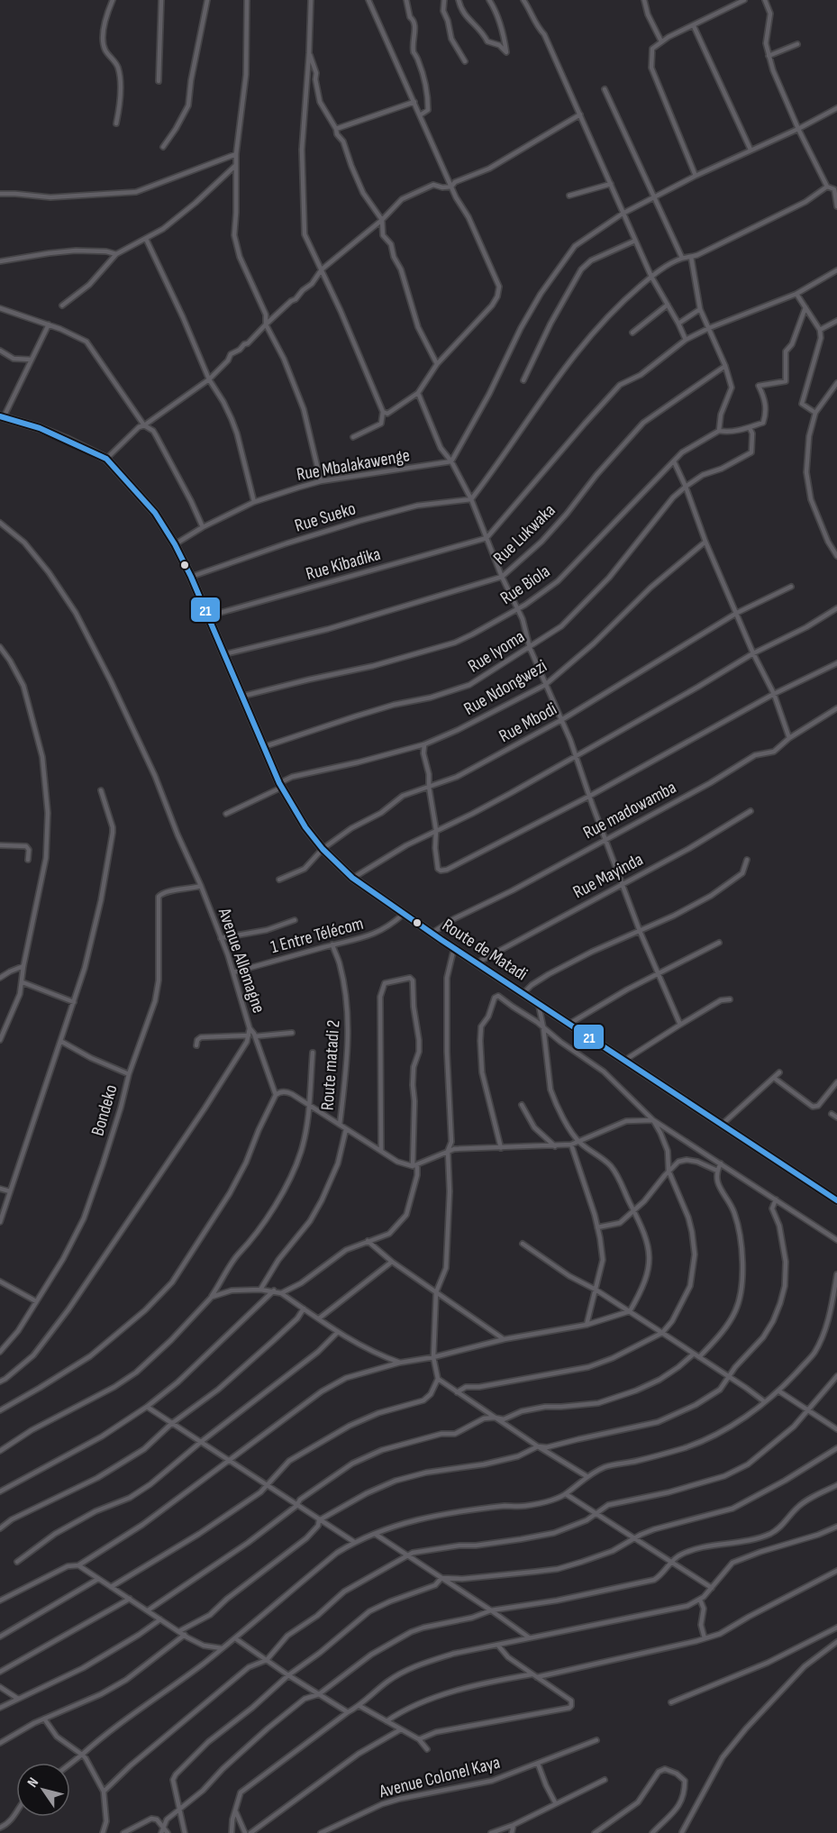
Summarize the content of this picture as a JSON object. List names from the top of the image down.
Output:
{
  "streets": {
    "highway": ["Route de Matadi"],
    "street": [
      "Rue Mbalakawenge",
      "Rue Sueko",
      "Rue Lukwaka",
      "Rue Kibadika",
      "Rue Biola",
      "Rue Iyoma",
      "Rue Ndongwezi",
      "Rue Mbodi",
      "Rue madowamba",
      "Rue Mayinda",
      "1 Entre Télécom",
      "Avenue Allemagne",
      "Route matadi 2",
      "Bondeko",
      "Avenue Colonel Kaya"
    ]
  },
  "crossings": [
    ["Rue Mbalakawenge", "Route de Matadi"],
    ["Rue Sueko", "Route de Matadi"],
    ["Rue Lukwaka", "Route de Matadi"],
    ["Rue Kibadika", "Route de Matadi"],
    ["Rue Biola", "Route de Matadi"],
    ["Rue Iyoma", "Route de Matadi"],
    ["Rue Ndongwezi", "Route de Matadi"],
    ["Rue Mbodi", "Route de Matadi"],
    ["Rue madowamba", "Route de Matadi"],
    ["Rue Mayinda", "Route de Matadi"],
    ["1 Entre Télécom", "Route de Matadi"],
    ["1 Entre Télécom", "Avenue Allemagne"],
    ["1 Entre Télécom", "Route matadi 2"],
    ["Avenue Allemagne", "Bondeko"]
  ],
  "lines": ["transit line 21"],
  "north": "top left"
}
